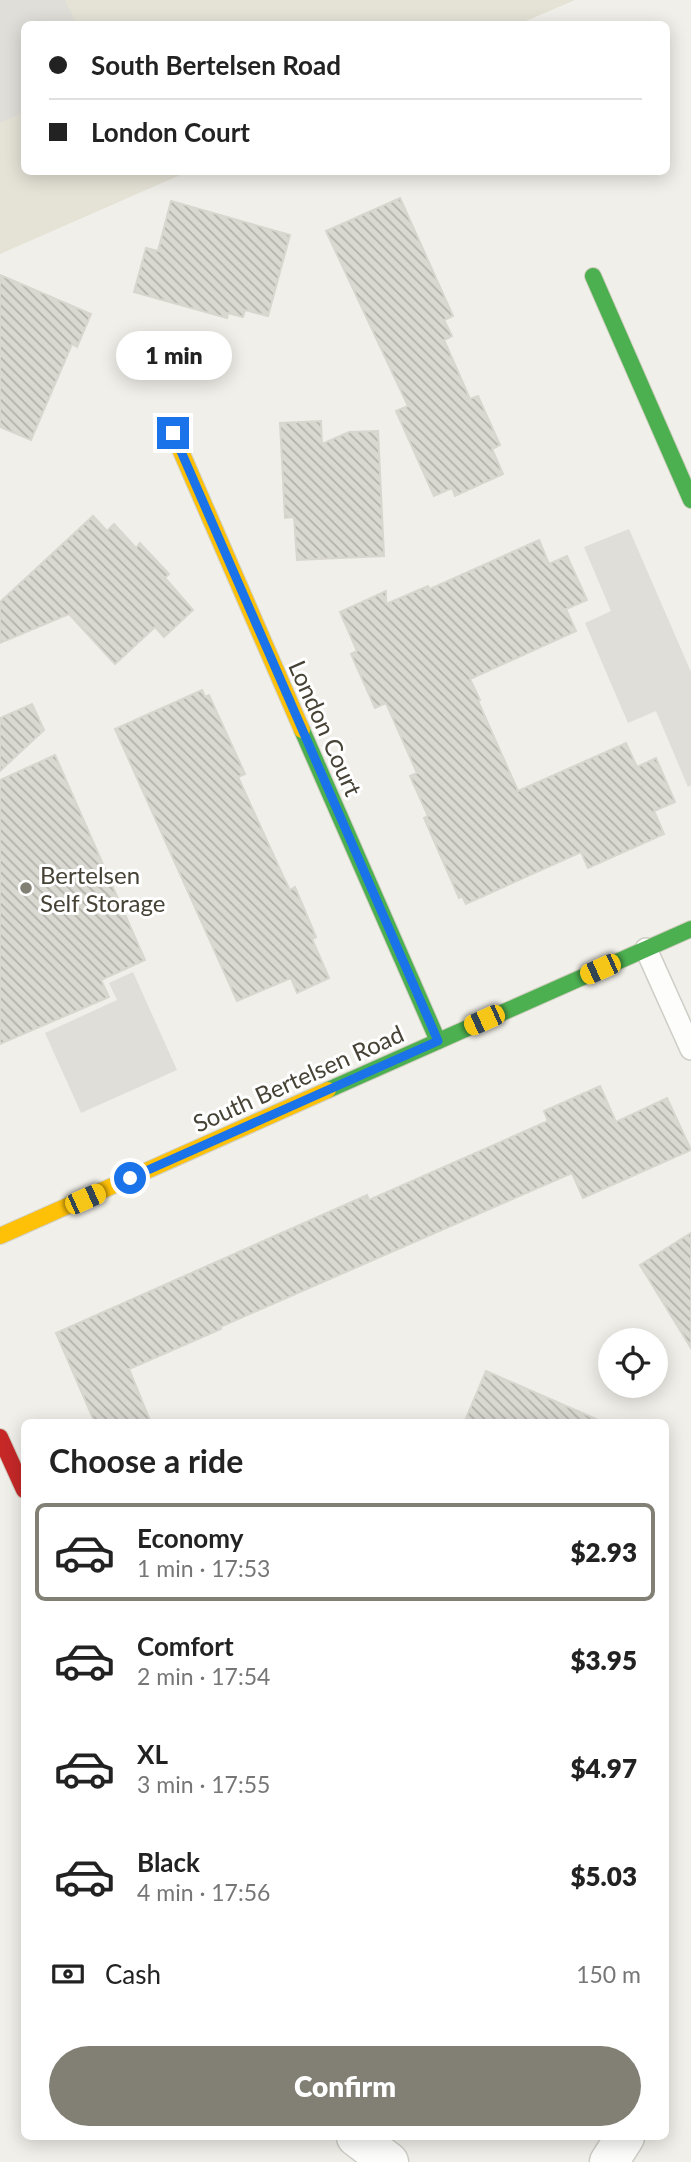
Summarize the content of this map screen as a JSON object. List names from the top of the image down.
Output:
{
  "streets": {
    "street": ["London Court", "South Bertelsen Road"]
  },
  "crossings": [
    ["London Court", "South Bertelsen Road"]
  ],
  "places": ["Bertelsen Self Storage"],
  "page": {
    "banner": ["South Bertelsen Road", "London Court"],
    "bubble": "1 min",
    "heading": "Choose a ride",
    "list": [
      {
        "name": "Economy",
        "note": "1 min · 17:53",
        "value": "$2.93"
      },
      {
        "name": "Comfort",
        "note": "2 min · 17:54",
        "value": "$3.95"
      },
      {
        "name": "XL",
        "note": "3 min · 17:55",
        "value": "$4.97"
      },
      {
        "name": "Black",
        "note": "4 min · 17:56",
        "value": "$5.03"
      }
    ],
    "pay": ["Cash", "150 m"],
    "buttons": "Confirm"
  }
}
